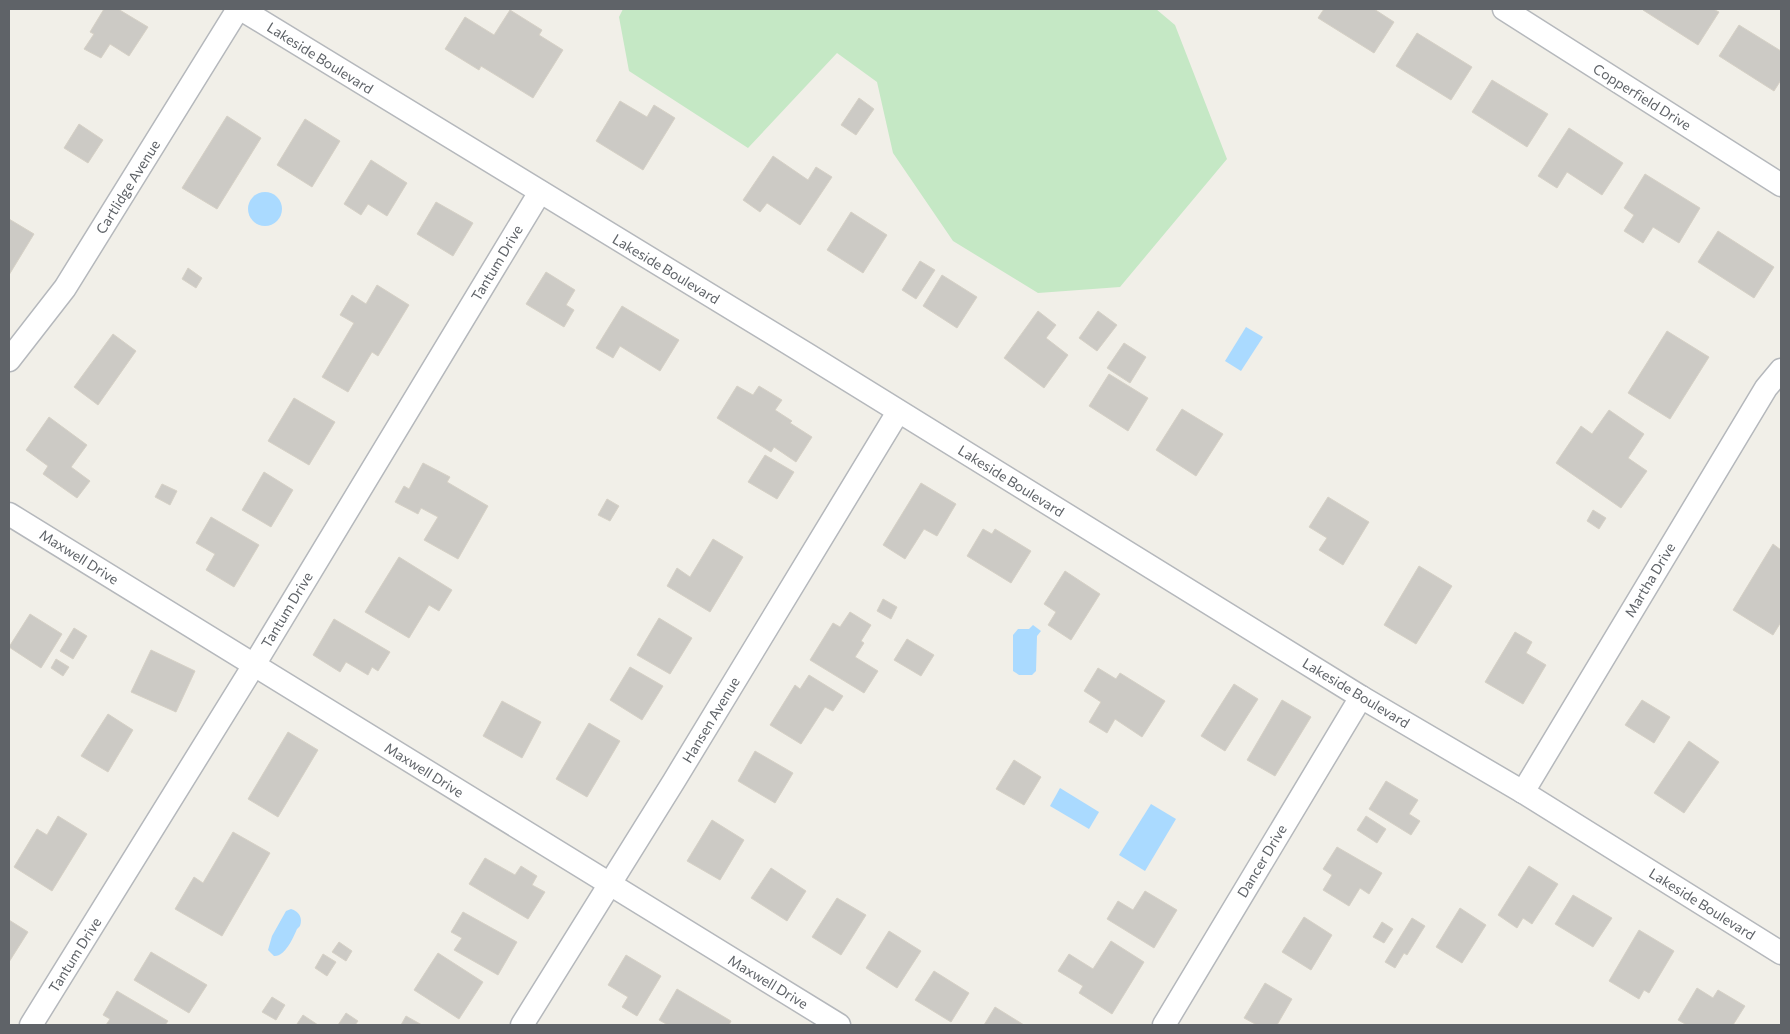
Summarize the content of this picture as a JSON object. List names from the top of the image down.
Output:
{
  "streets": {
    "street": [
      "Lakeside Boulevard",
      "Copperfield Drive",
      "Cartlidge Avenue",
      "Tantum Drive",
      "Maxwell Drive",
      "Martha Drive",
      "Hansen Avenue",
      "Dancer Drive"
    ]
  },
  "crossings": [
    ["Lakeside Boulevard", "Cartlidge Avenue"],
    ["Lakeside Boulevard", "Tantum Drive"],
    ["Lakeside Boulevard", "Martha Drive"],
    ["Lakeside Boulevard", "Hansen Avenue"],
    ["Lakeside Boulevard", "Dancer Drive"],
    ["Tantum Drive", "Maxwell Drive"],
    ["Maxwell Drive", "Hansen Avenue"]
  ]
}
